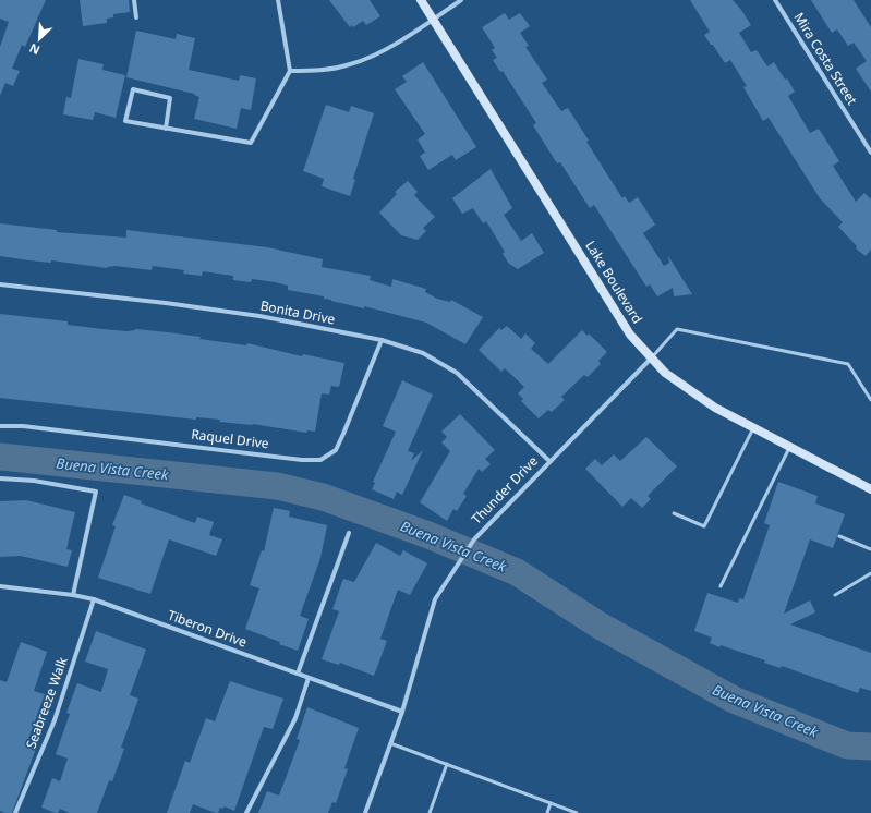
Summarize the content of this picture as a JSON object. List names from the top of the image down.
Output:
{
  "streets": {
    "main road": ["Lake Boulevard"],
    "street": [
      "Mira Costa Street",
      "Bonita Drive",
      "Raquel Drive",
      "Thunder Drive",
      "Tiberon Drive",
      "Seabreeze Walk"
    ]
  },
  "crossings": [
    ["Lake Boulevard", "Thunder Drive"],
    ["Bonita Drive", "Raquel Drive"],
    ["Bonita Drive", "Thunder Drive"],
    ["Thunder Drive", "Tiberon Drive"],
    ["Tiberon Drive", "Seabreeze Walk"]
  ],
  "water": ["Buena Vista Creek"],
  "north": "bottom left"
}
